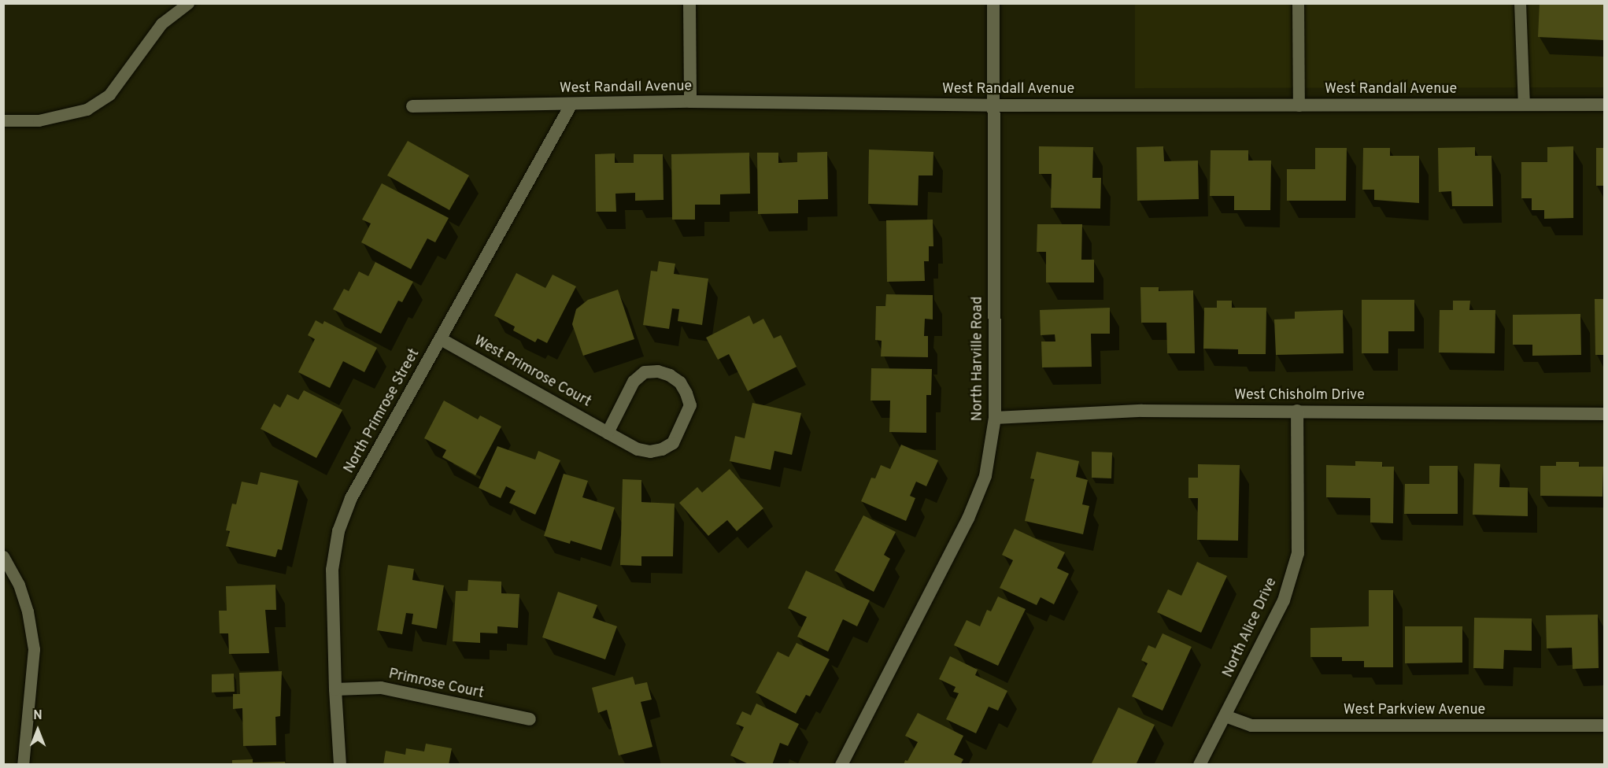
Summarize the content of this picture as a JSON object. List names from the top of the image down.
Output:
{
  "streets": {
    "street": [
      "West Randall Avenue",
      "North Harville Road",
      "West Primrose Court",
      "West Chisholm Drive",
      "North Primrose Street",
      "North Alice Drive",
      "Primrose Court",
      "West Parkview Avenue"
    ]
  },
  "crossings": [
    ["West Randall Avenue", "North Harville Road"],
    ["West Randall Avenue", "North Primrose Street"],
    ["North Harville Road", "West Chisholm Drive"],
    ["West Primrose Court", "North Primrose Street"],
    ["West Chisholm Drive", "North Alice Drive"],
    ["North Primrose Street", "Primrose Court"],
    ["North Alice Drive", "West Parkview Avenue"]
  ],
  "north": "top"
}
